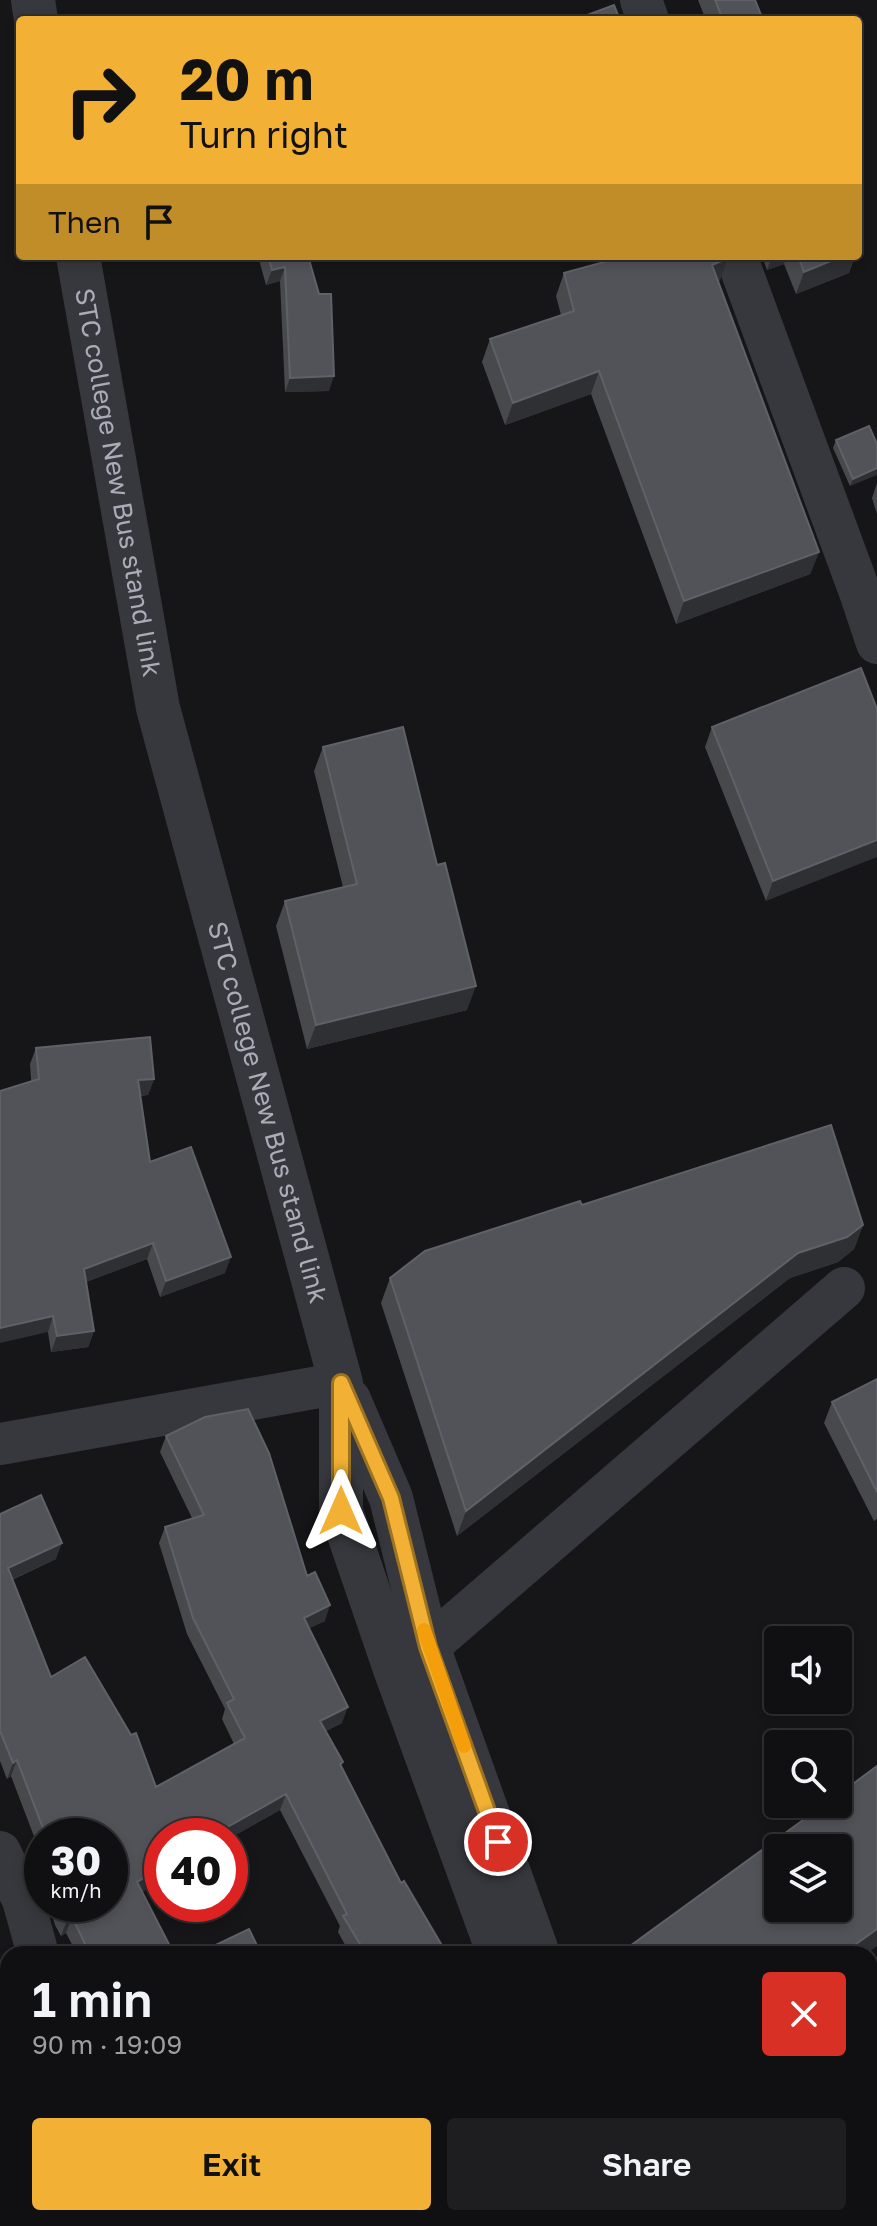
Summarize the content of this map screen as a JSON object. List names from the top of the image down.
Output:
{
  "streets": {
    "street": ["STC college New Bus stand link"]
  },
  "page": {
    "turn": ["20 m", "Turn right"],
    "then": "Then",
    "speed": "30 km/h",
    "limit": "40",
    "heading": ["1 min", "90 m · 19:09"],
    "buttons": ["Exit", "Share"]
  }
}
